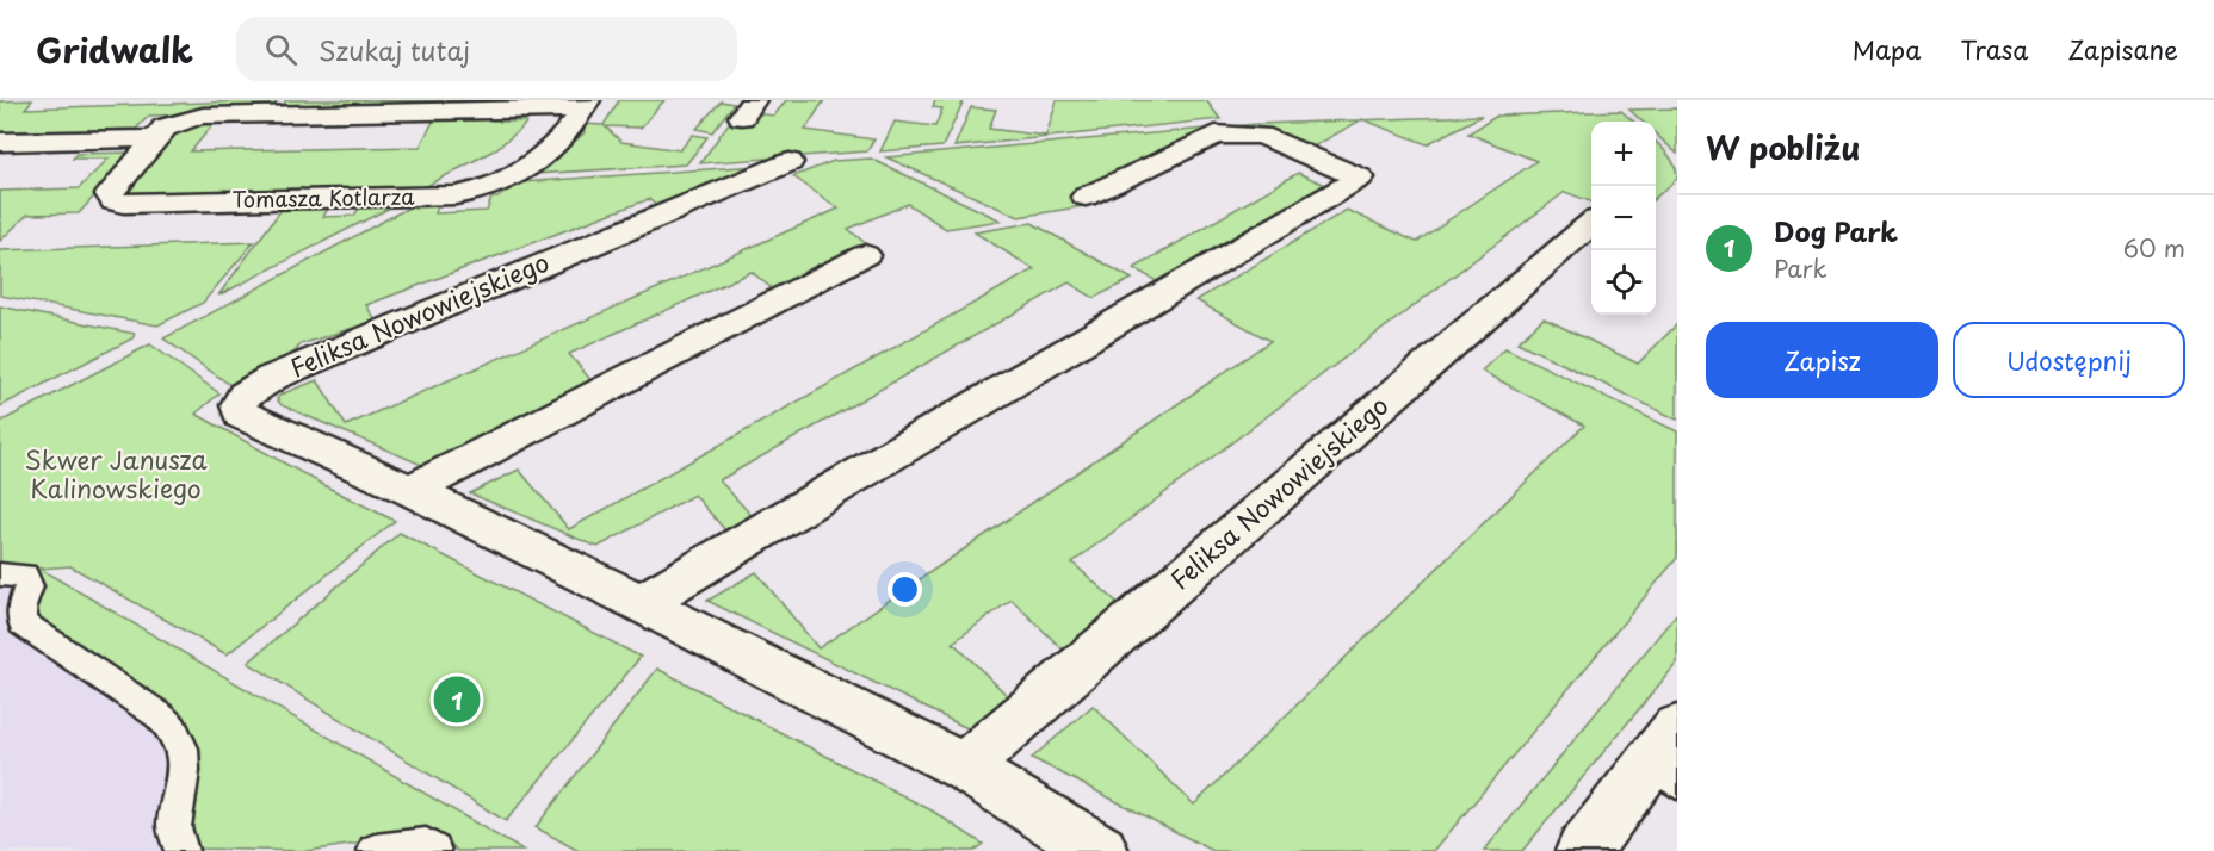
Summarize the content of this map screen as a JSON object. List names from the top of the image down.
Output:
{
  "streets": {
    "street": ["Tomasza Kotlarza", "Feliksa Nowowiejskiego"]
  },
  "parks": ["Skwer Janusza Kalinowskiego"],
  "page": {
    "header": "Gridwalk",
    "search": "Szukaj tutaj",
    "nav": ["Mapa", "Trasa", "Zapisane"],
    "heading": "W pobliżu",
    "map_buttons": ["+", "−"],
    "list": [
      {
        "mark": "1",
        "name": "Dog Park",
        "note": "Park",
        "value": "60 m"
      }
    ],
    "buttons": ["Zapisz", "Udostępnij"],
    "pins": "1"
  }
}
